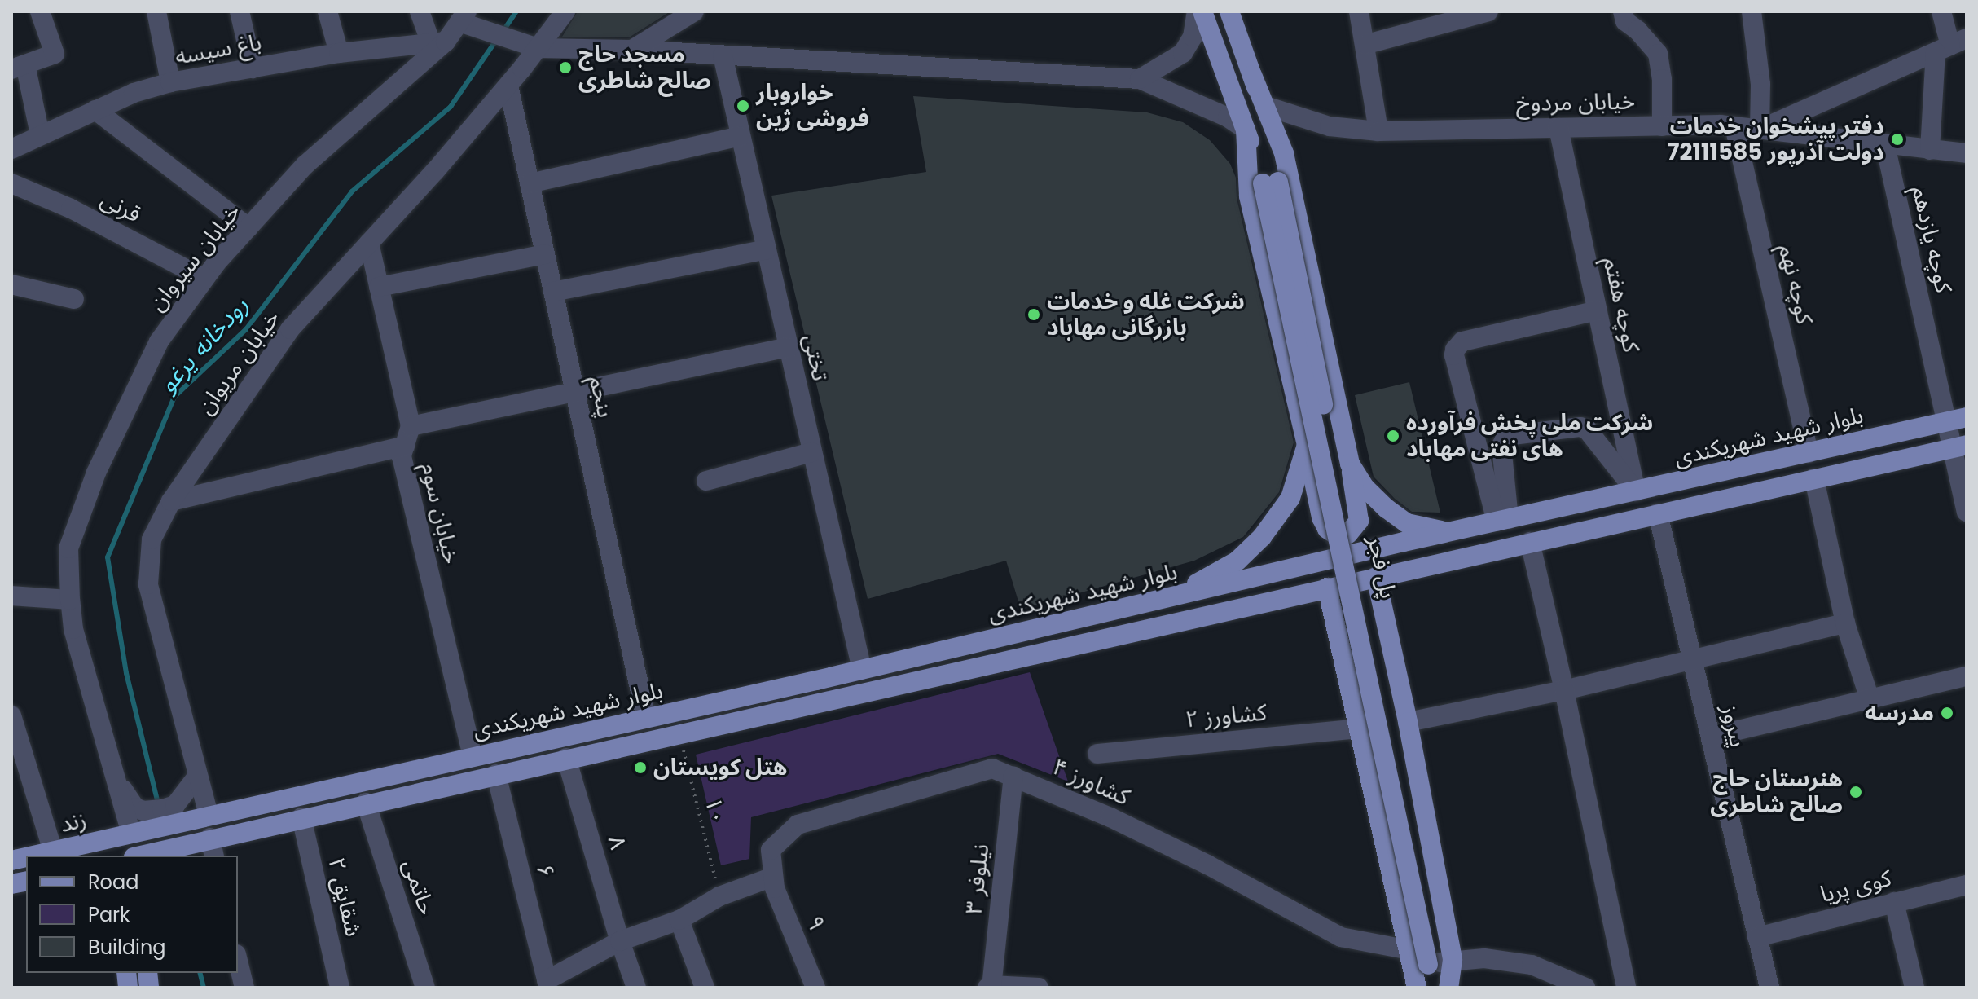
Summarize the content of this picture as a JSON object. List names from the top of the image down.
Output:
{
  "streets": {
    "main road": ["بلوار شهید شهریکندی", "پل فجر", "زند"],
    "street": [
      "باغ سیسه",
      "خیابان مردوخ",
      "قرنی",
      "کوچه یازدهم",
      "خیابان سیروان",
      "کوچه نهم",
      "کوچه هفتم",
      "تختی",
      "خیابان مریوان",
      "پنجم",
      "خیابان سوم",
      "کشاورز ۲",
      "پیروز",
      "کشاورز ۴",
      "۸",
      "۶",
      "نیلوفر ۳",
      "کوی پریا",
      "حاتمی",
      "شقایق ۲",
      "۹"
    ],
    "path": ["۱۰"]
  },
  "crossings": [
    ["باغ سیسه", "خیابان سیروان"],
    ["خیابان مردوخ", "کوچه یازدهم"],
    ["خیابان مردوخ", "کوچه نهم"],
    ["خیابان مردوخ", "کوچه هفتم"],
    ["قرنی", "خیابان سیروان"],
    ["کوچه یازدهم", "بلوار شهید شهریکندی"],
    ["خیابان سیروان", "بلوار شهید شهریکندی"],
    ["خیابان سیروان", "زند"],
    ["کوچه نهم", "بلوار شهید شهریکندی"],
    ["کوچه هفتم", "بلوار شهید شهریکندی"],
    ["تختی", "بلوار شهید شهریکندی"],
    ["خیابان مریوان", "پنجم"],
    ["خیابان مریوان", "بلوار شهید شهریکندی"],
    ["خیابان مریوان", "خیابان سوم"],
    ["پنجم", "بلوار شهید شهریکندی"],
    ["بلوار شهید شهریکندی", "خیابان سوم"],
    ["بلوار شهید شهریکندی", "پیروز"],
    ["بلوار شهید شهریکندی", "۱۰"],
    ["بلوار شهید شهریکندی", "زند"],
    ["بلوار شهید شهریکندی", "۸"],
    ["بلوار شهید شهریکندی", "۶"],
    ["بلوار شهید شهریکندی", "حاتمی"],
    ["بلوار شهید شهریکندی", "شقایق ۲"],
    ["پیروز", "کوی پریا"],
    ["کشاورز ۴", "نیلوفر ۳"],
    ["کشاورز ۴", "۹"]
  ],
  "water": ["رودخانه یرغو"],
  "places": [
    "مسجد حاج صالح شاطری",
    "خواروبار فروشی ژین",
    "دفتر پیشخوان خدمات دولت آذرپور 72111585",
    "شرکت غله و خدمات بازرگانی مهاباد",
    "شرکت ملی پخش فرآورده های نفتی مهاباد",
    "مدرسه",
    "هتل کویستان",
    "هنرستان حاج صالح شاطری"
  ],
  "legend": ["Road", "Park", "Building"]
}
